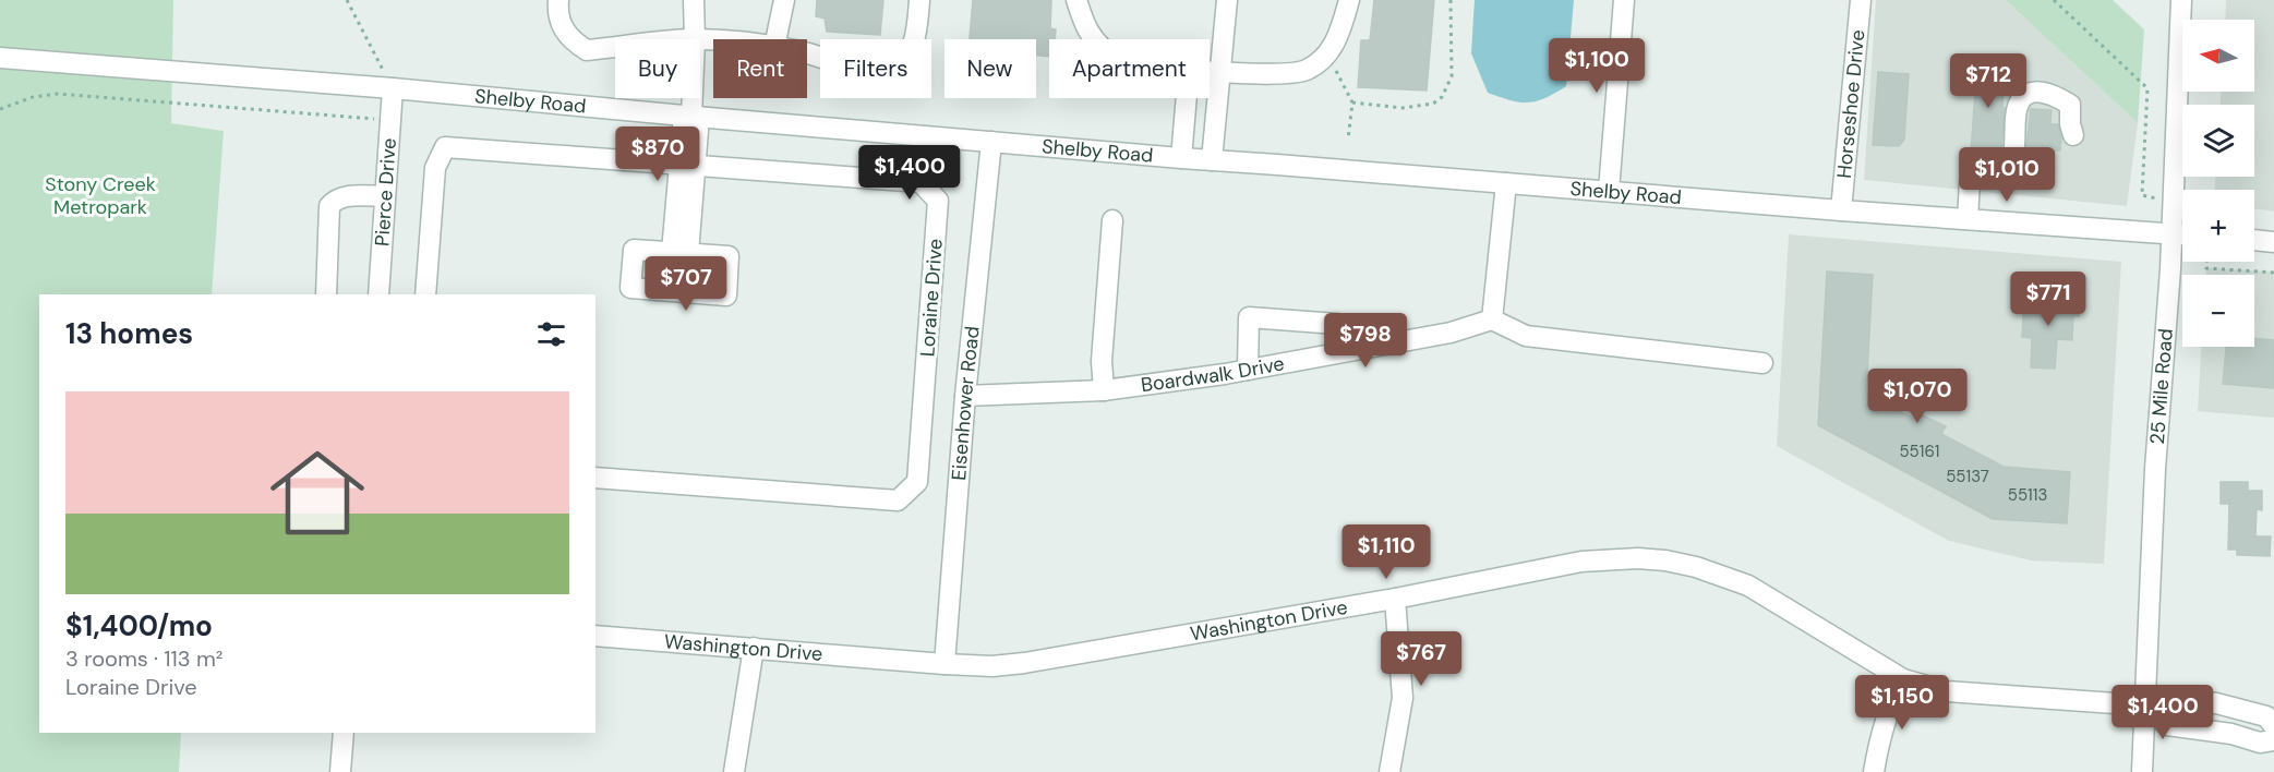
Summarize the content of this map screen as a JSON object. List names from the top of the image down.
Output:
{
  "streets": {
    "street": [
      "Shelby Road",
      "Horseshoe Drive",
      "Pierce Drive",
      "Loraine Drive",
      "Boardwalk Drive",
      "25 Mile Road",
      "Eisenhower Road",
      "Washington Drive"
    ]
  },
  "crossings": [
    ["Shelby Road", "Horseshoe Drive"],
    ["Shelby Road", "Pierce Drive"],
    ["Shelby Road", "25 Mile Road"],
    ["Shelby Road", "Eisenhower Road"],
    ["Boardwalk Drive", "Eisenhower Road"],
    ["25 Mile Road", "Washington Drive"],
    ["Eisenhower Road", "Washington Drive"]
  ],
  "parks": ["Stony Creek Metropark"],
  "house_numbers": ["55161", "55137", "55113"],
  "north": "left",
  "page": {
    "map_buttons": ["+", "−"],
    "price": [
      "$1,100",
      "$712",
      "$870",
      "$1,400",
      "$1,010",
      "$707",
      "$771",
      "$798",
      "$1,070",
      "$1,110",
      "$767",
      "$1,150",
      "$1,400"
    ],
    "chip": [
      "Buy",
      "Rent",
      "Filters",
      "New",
      "Apartment"
    ],
    "heading": "13 homes",
    "list": [
      {
        "name": "$1,400/mo",
        "note": "3 rooms · 113 m² · Loraine Drive"
      }
    ]
  }
}
